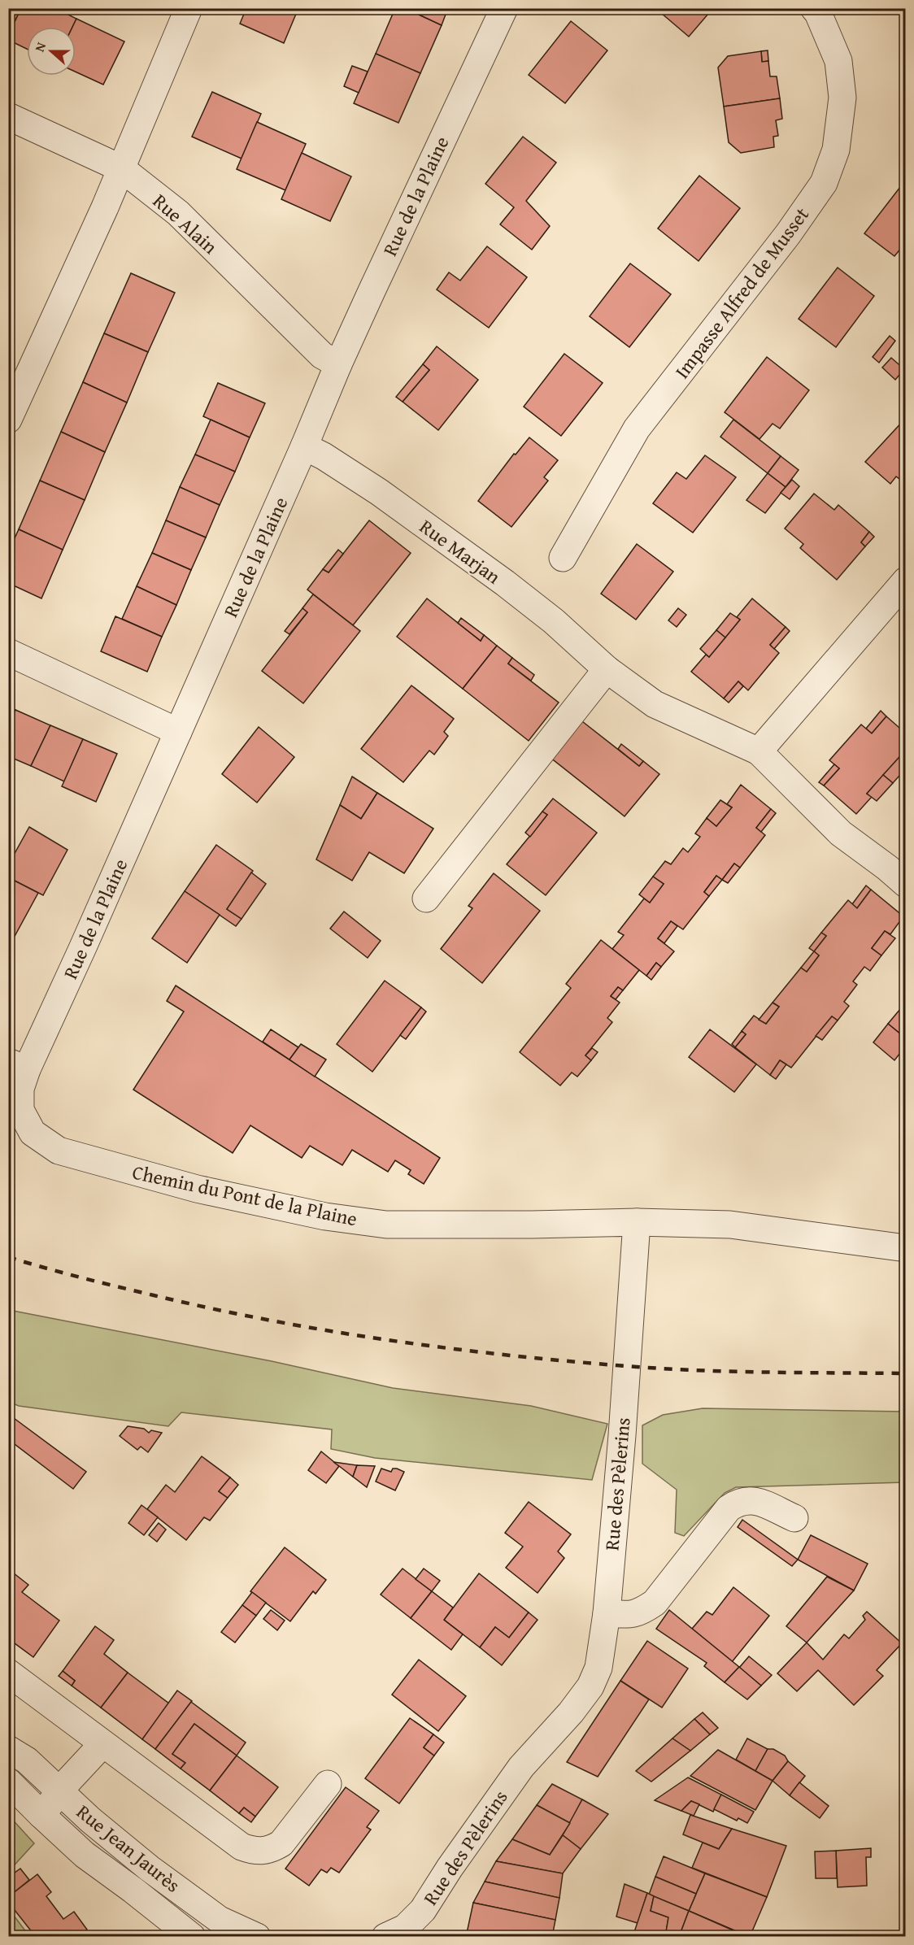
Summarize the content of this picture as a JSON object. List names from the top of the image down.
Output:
{
  "streets": {
    "street": [
      "Rue de la Plaine",
      "Rue Alain",
      "Impasse Alfred de Musset",
      "Rue Marjan",
      "Chemin du Pont de la Plaine",
      "Rue des Pèlerins",
      "Rue Jean Jaurès"
    ]
  },
  "crossings": [
    ["Rue de la Plaine", "Rue Alain"],
    ["Rue de la Plaine", "Rue Marjan"],
    ["Rue de la Plaine", "Chemin du Pont de la Plaine"],
    ["Chemin du Pont de la Plaine", "Rue des Pèlerins"]
  ],
  "north": "left"
}
